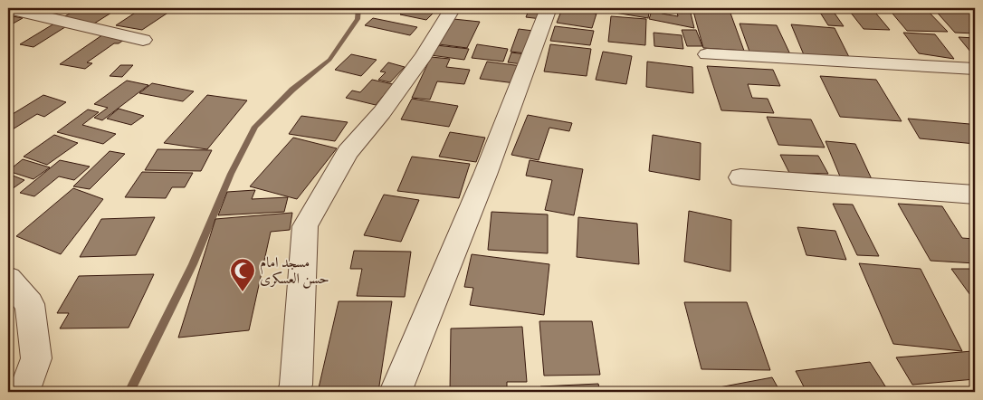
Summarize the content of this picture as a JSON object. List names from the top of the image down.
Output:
{
  "places": {
    "mosque": ["مسجد امام حسن العسکری"]
  }
}
